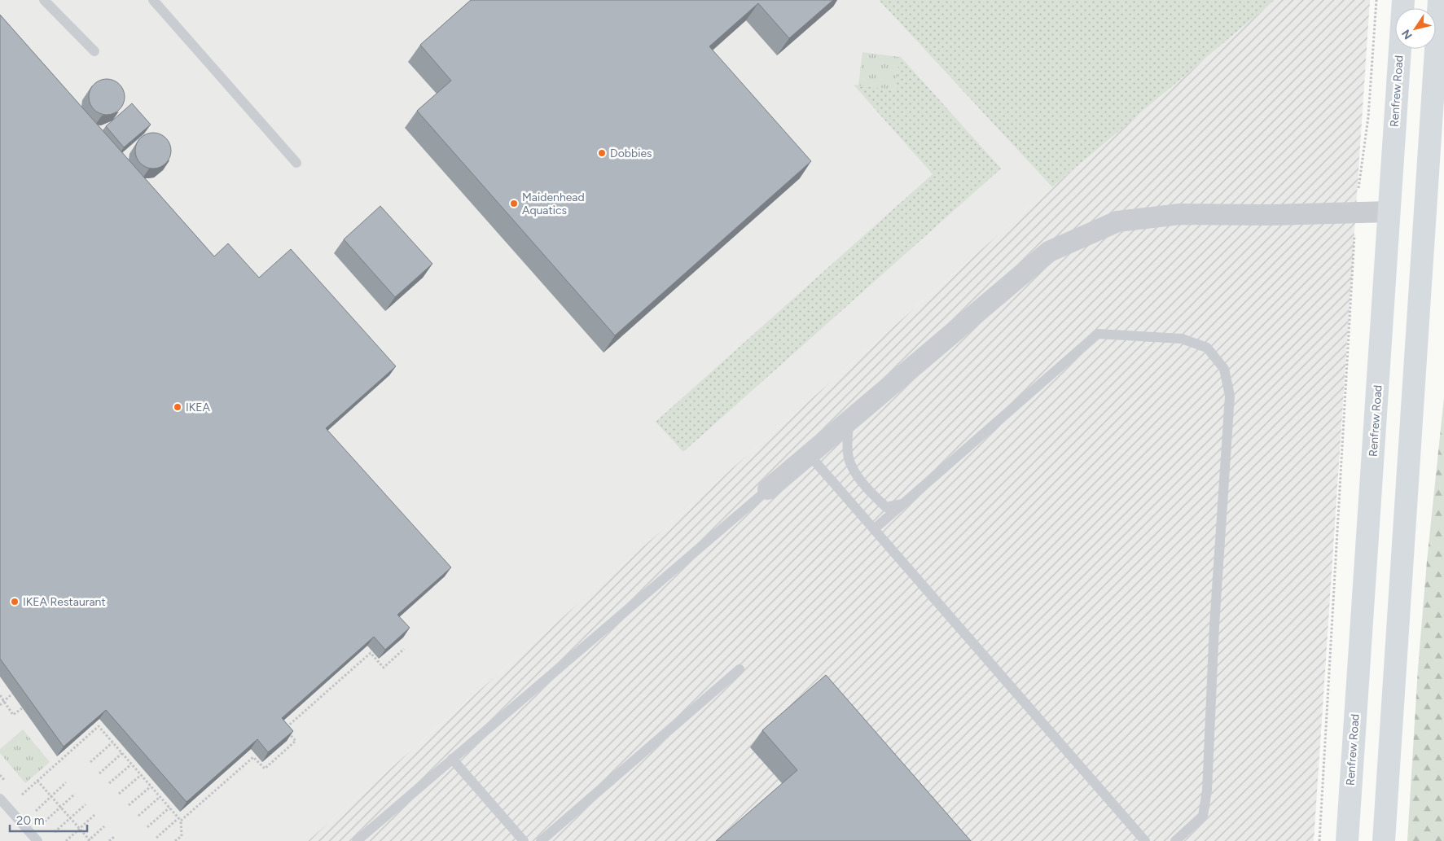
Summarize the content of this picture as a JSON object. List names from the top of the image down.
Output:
{
  "streets": {
    "main road": ["Renfrew Road"]
  },
  "places": [
    "Dobbies",
    "Maidenhead Aquatics",
    "IKEA",
    "IKEA Restaurant"
  ],
  "scale_bar": "20 m",
  "north": "bottom left"
}
